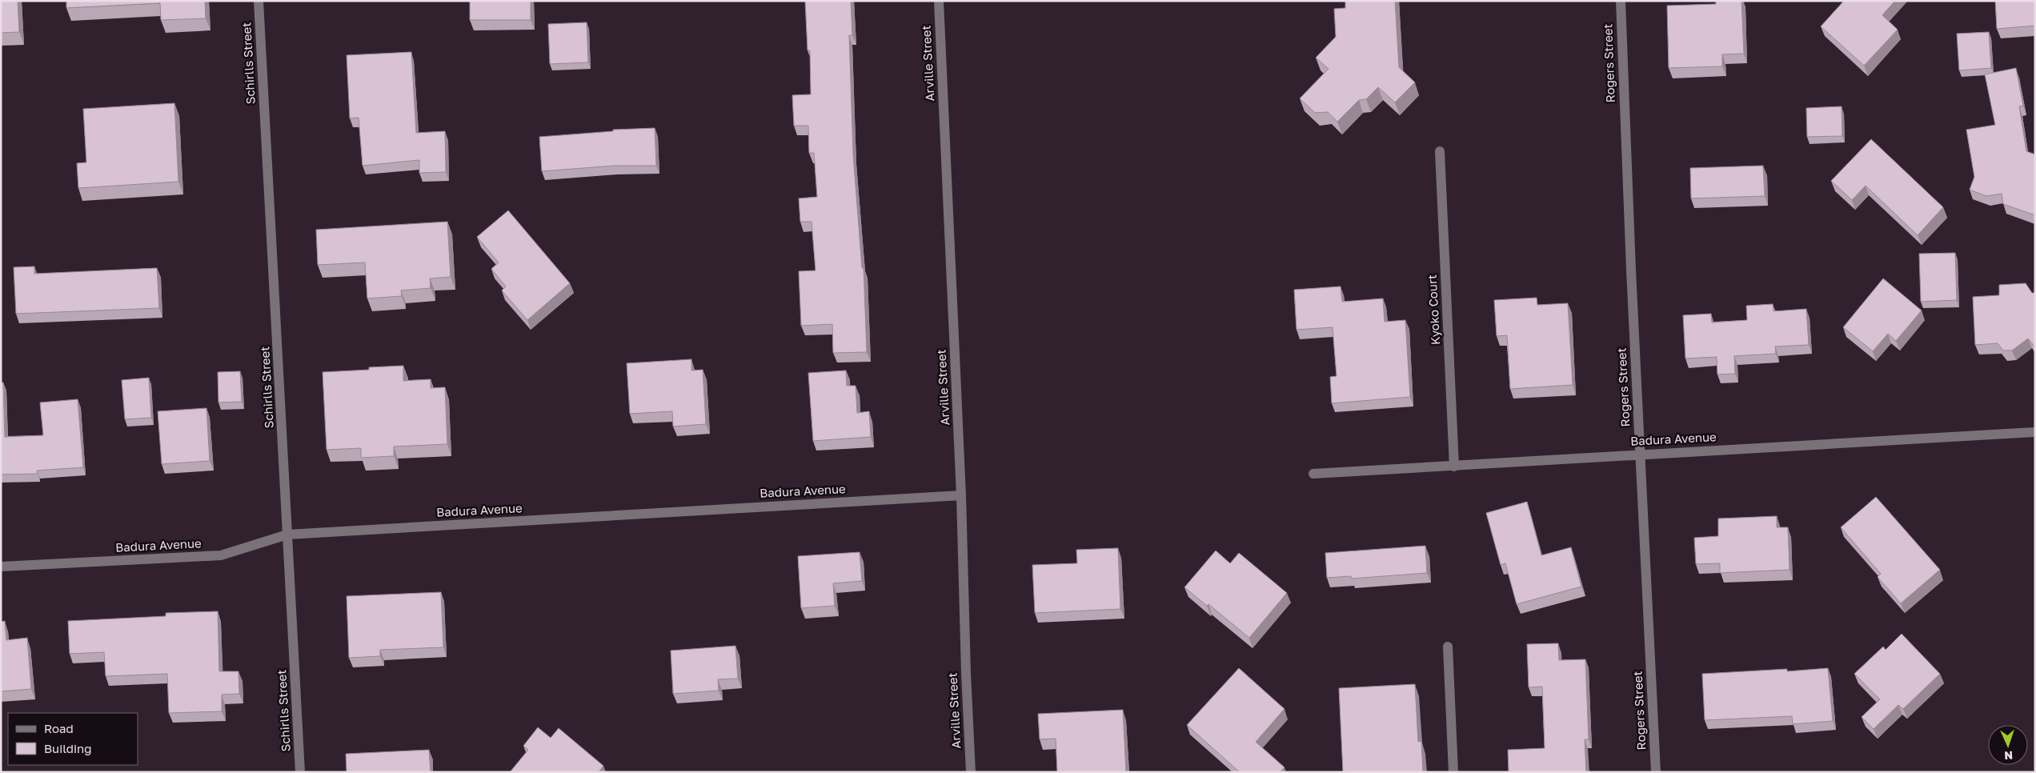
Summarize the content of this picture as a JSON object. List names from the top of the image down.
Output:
{
  "streets": {
    "street": [
      "Schirlls Street",
      "Arville Street",
      "Rogers Street",
      "Kyoko Court",
      "Badura Avenue"
    ]
  },
  "crossings": [
    ["Schirlls Street", "Badura Avenue"],
    ["Arville Street", "Badura Avenue"],
    ["Rogers Street", "Badura Avenue"],
    ["Kyoko Court", "Badura Avenue"]
  ],
  "legend": ["Road", "Building"],
  "north": "bottom"
}
